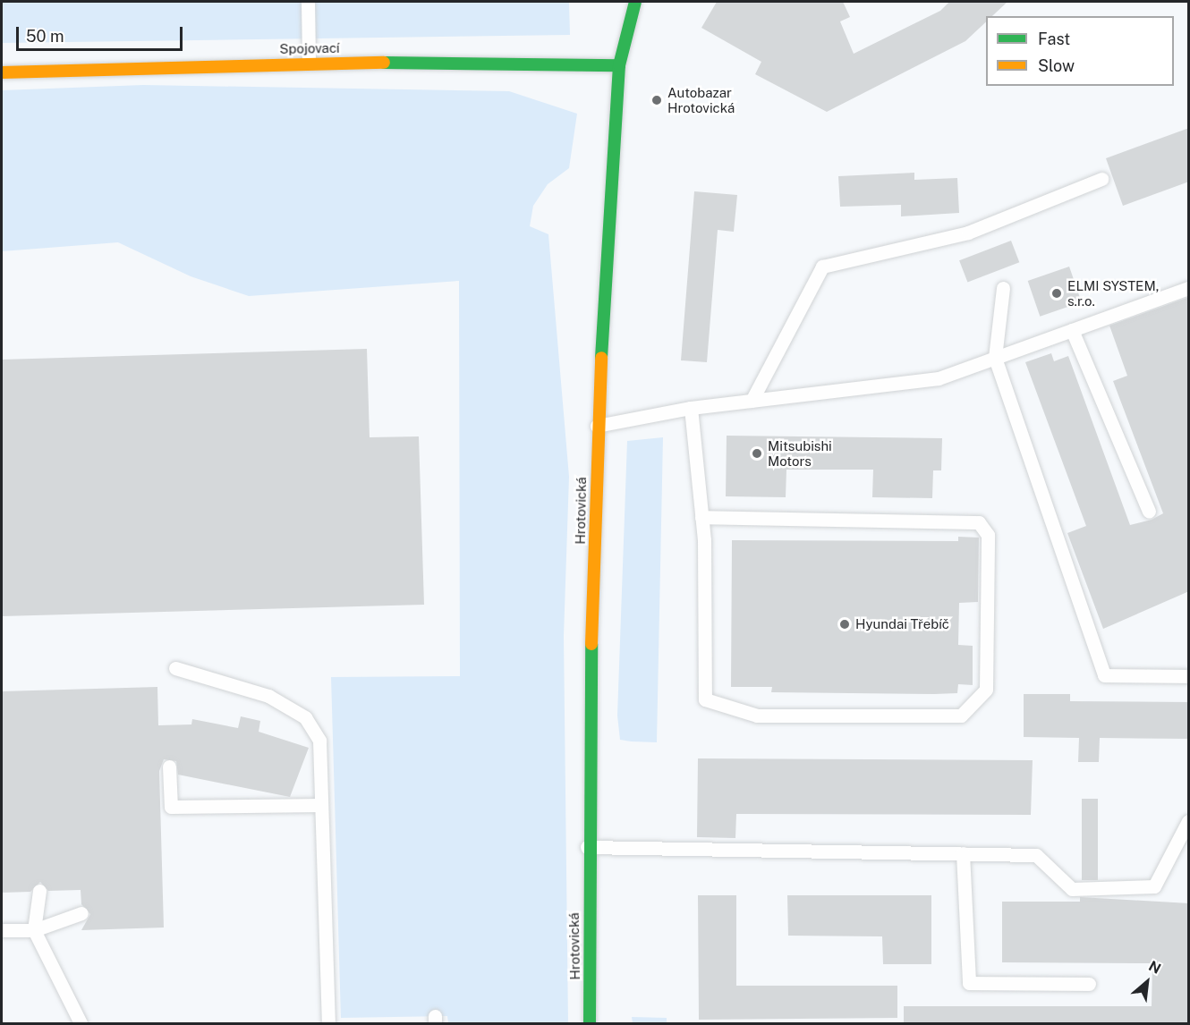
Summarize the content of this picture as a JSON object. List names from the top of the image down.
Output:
{
  "streets": {
    "main road": ["Spojovací", "Hrotovická"]
  },
  "crossings": [
    ["Spojovací", "Hrotovická"]
  ],
  "places": [
    "Autobazar Hrotovická",
    "ELMI SYSTEM, s.r.o.",
    "Mitsubishi Motors",
    "Hyundai Třebíč"
  ],
  "legend": ["Fast", "Slow"],
  "scale_bar": "50 m",
  "north": "top right"
}
